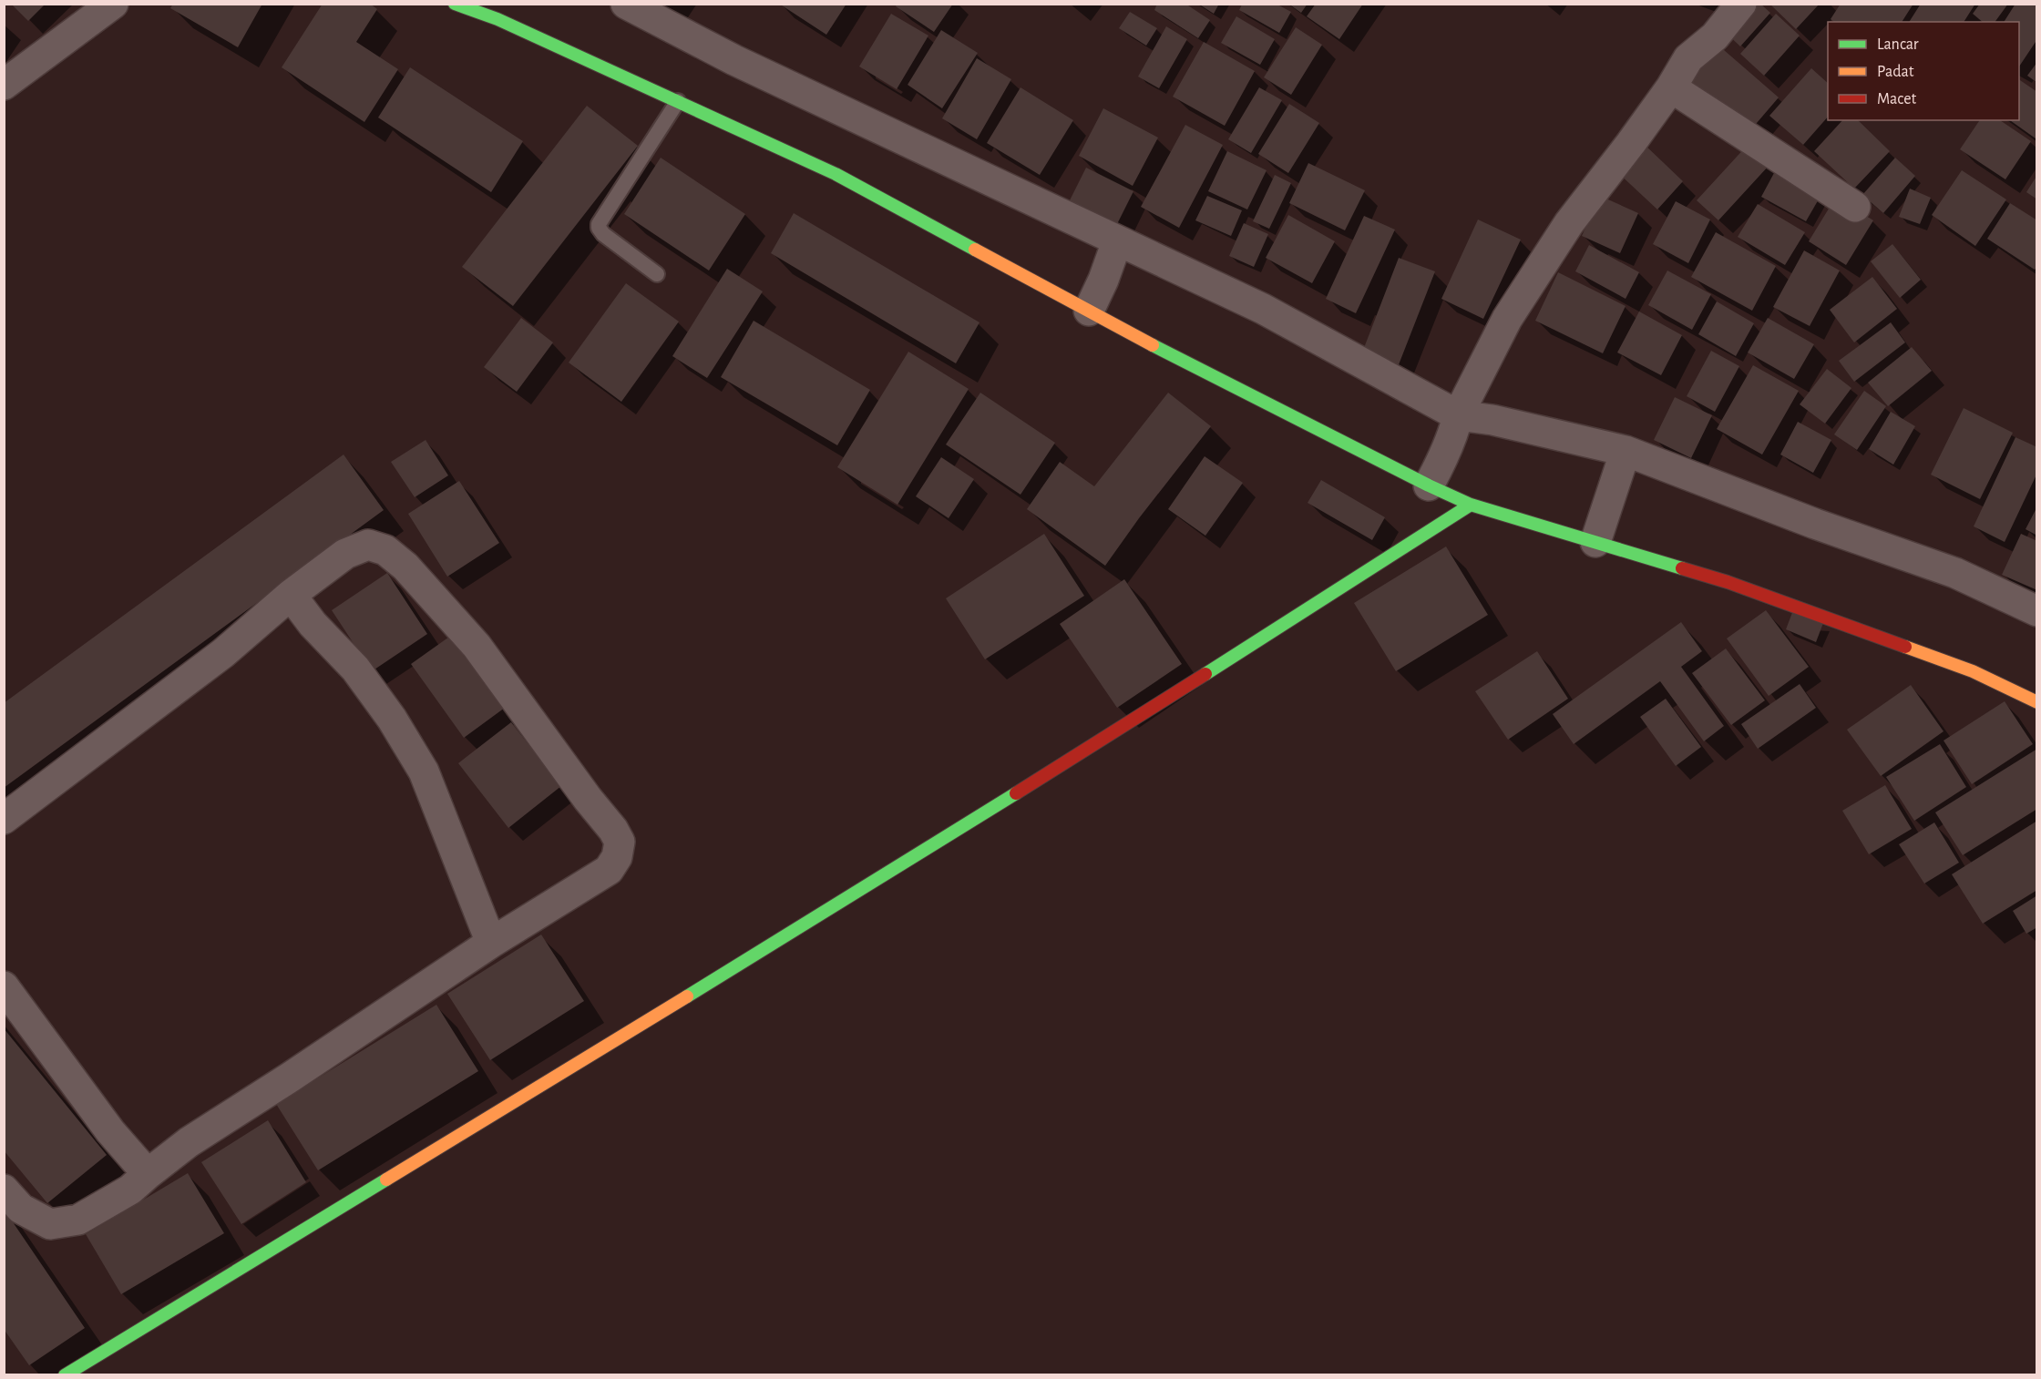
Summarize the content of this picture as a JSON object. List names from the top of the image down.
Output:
{
  "legend": ["Lancar", "Padat", "Macet"]
}
